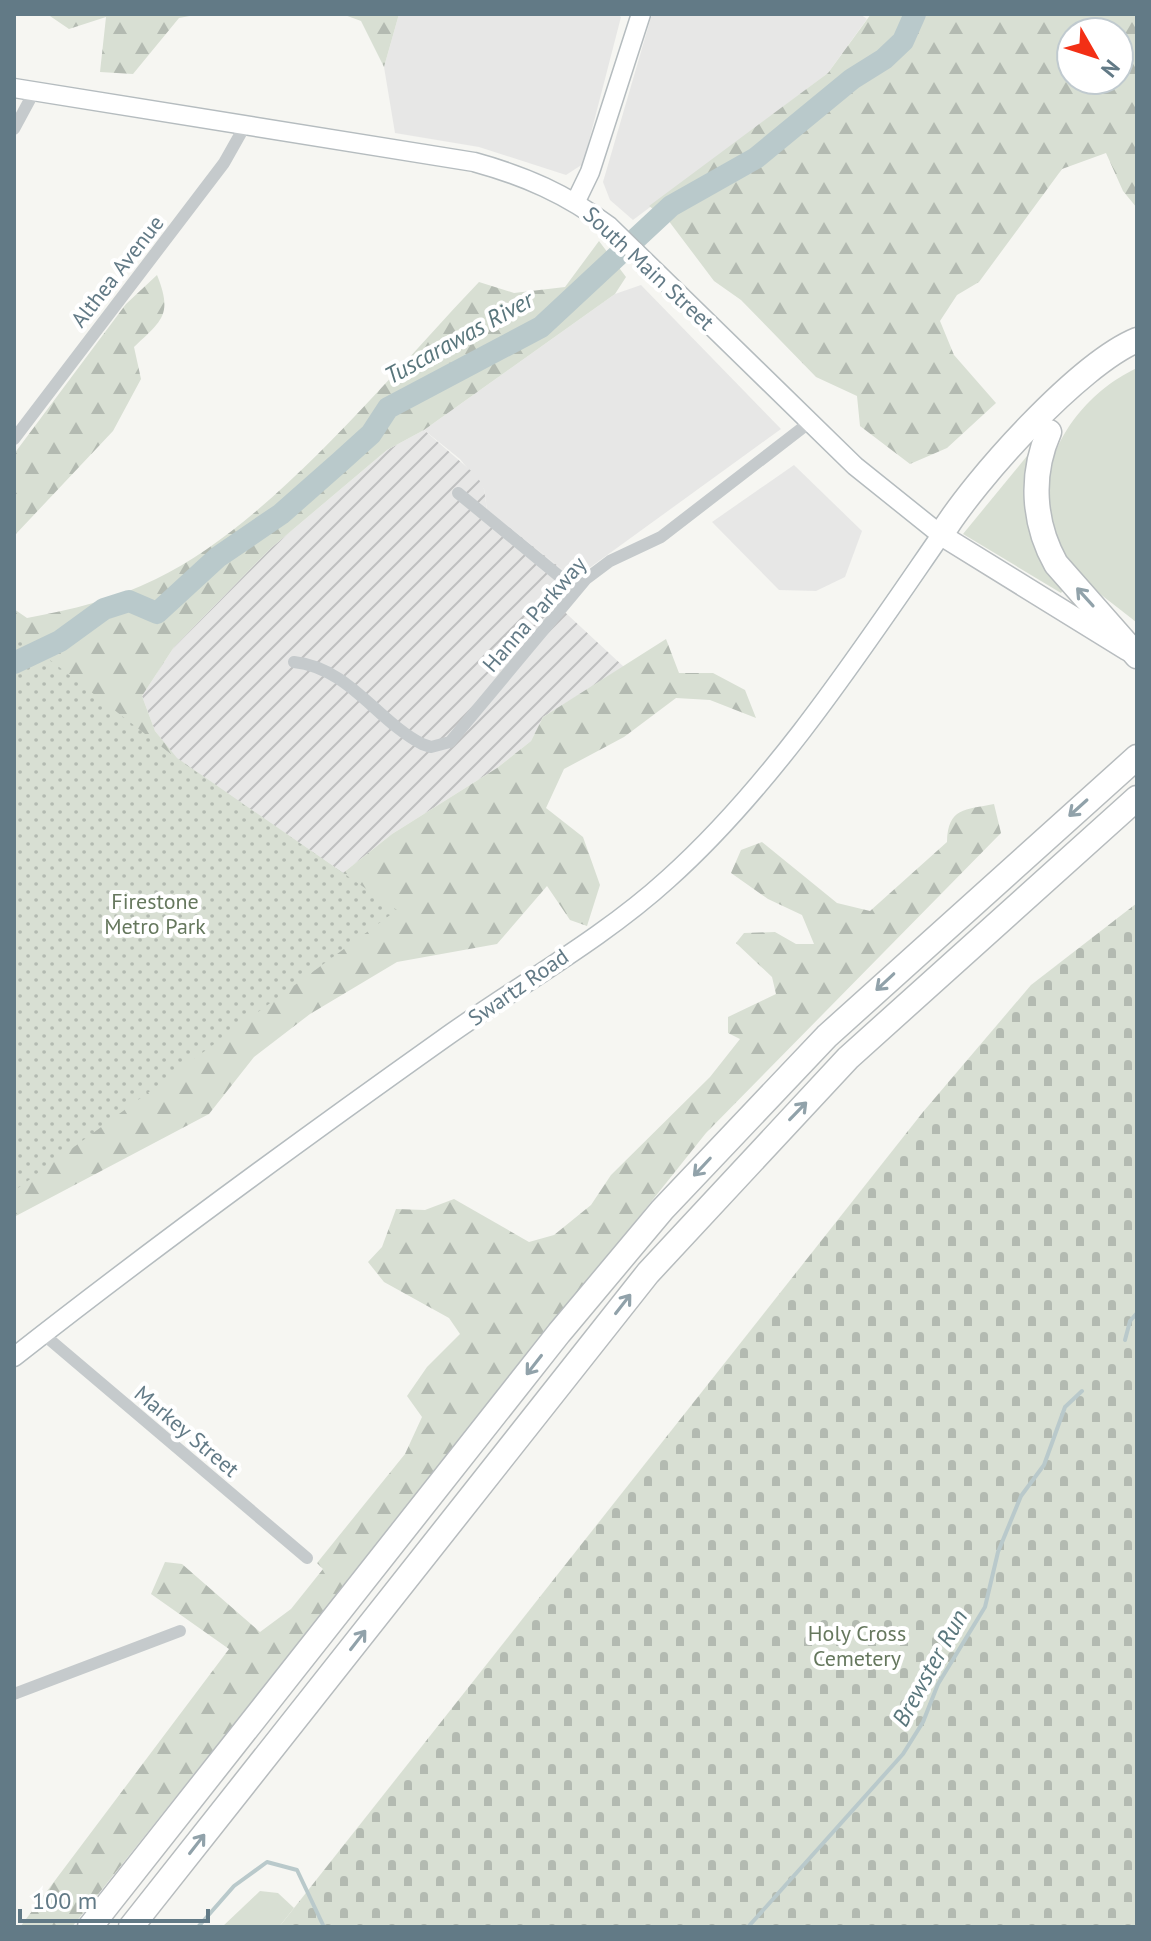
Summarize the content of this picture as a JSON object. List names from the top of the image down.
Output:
{
  "streets": {
    "main road": ["South Main Street"],
    "street": [
      "Althea Avenue",
      "Hanna Parkway",
      "Swartz Road",
      "Markey Street"
    ]
  },
  "crossings": [
    ["South Main Street", "Althea Avenue"],
    ["South Main Street", "Hanna Parkway"],
    ["South Main Street", "Swartz Road"],
    ["Swartz Road", "Markey Street"]
  ],
  "water": ["Tuscarawas River", "Brewster Run"],
  "parks": ["Firestone Metro Park", "Holy Cross Cemetery"],
  "scale_bar": "100 m",
  "north": "bottom right"
}
